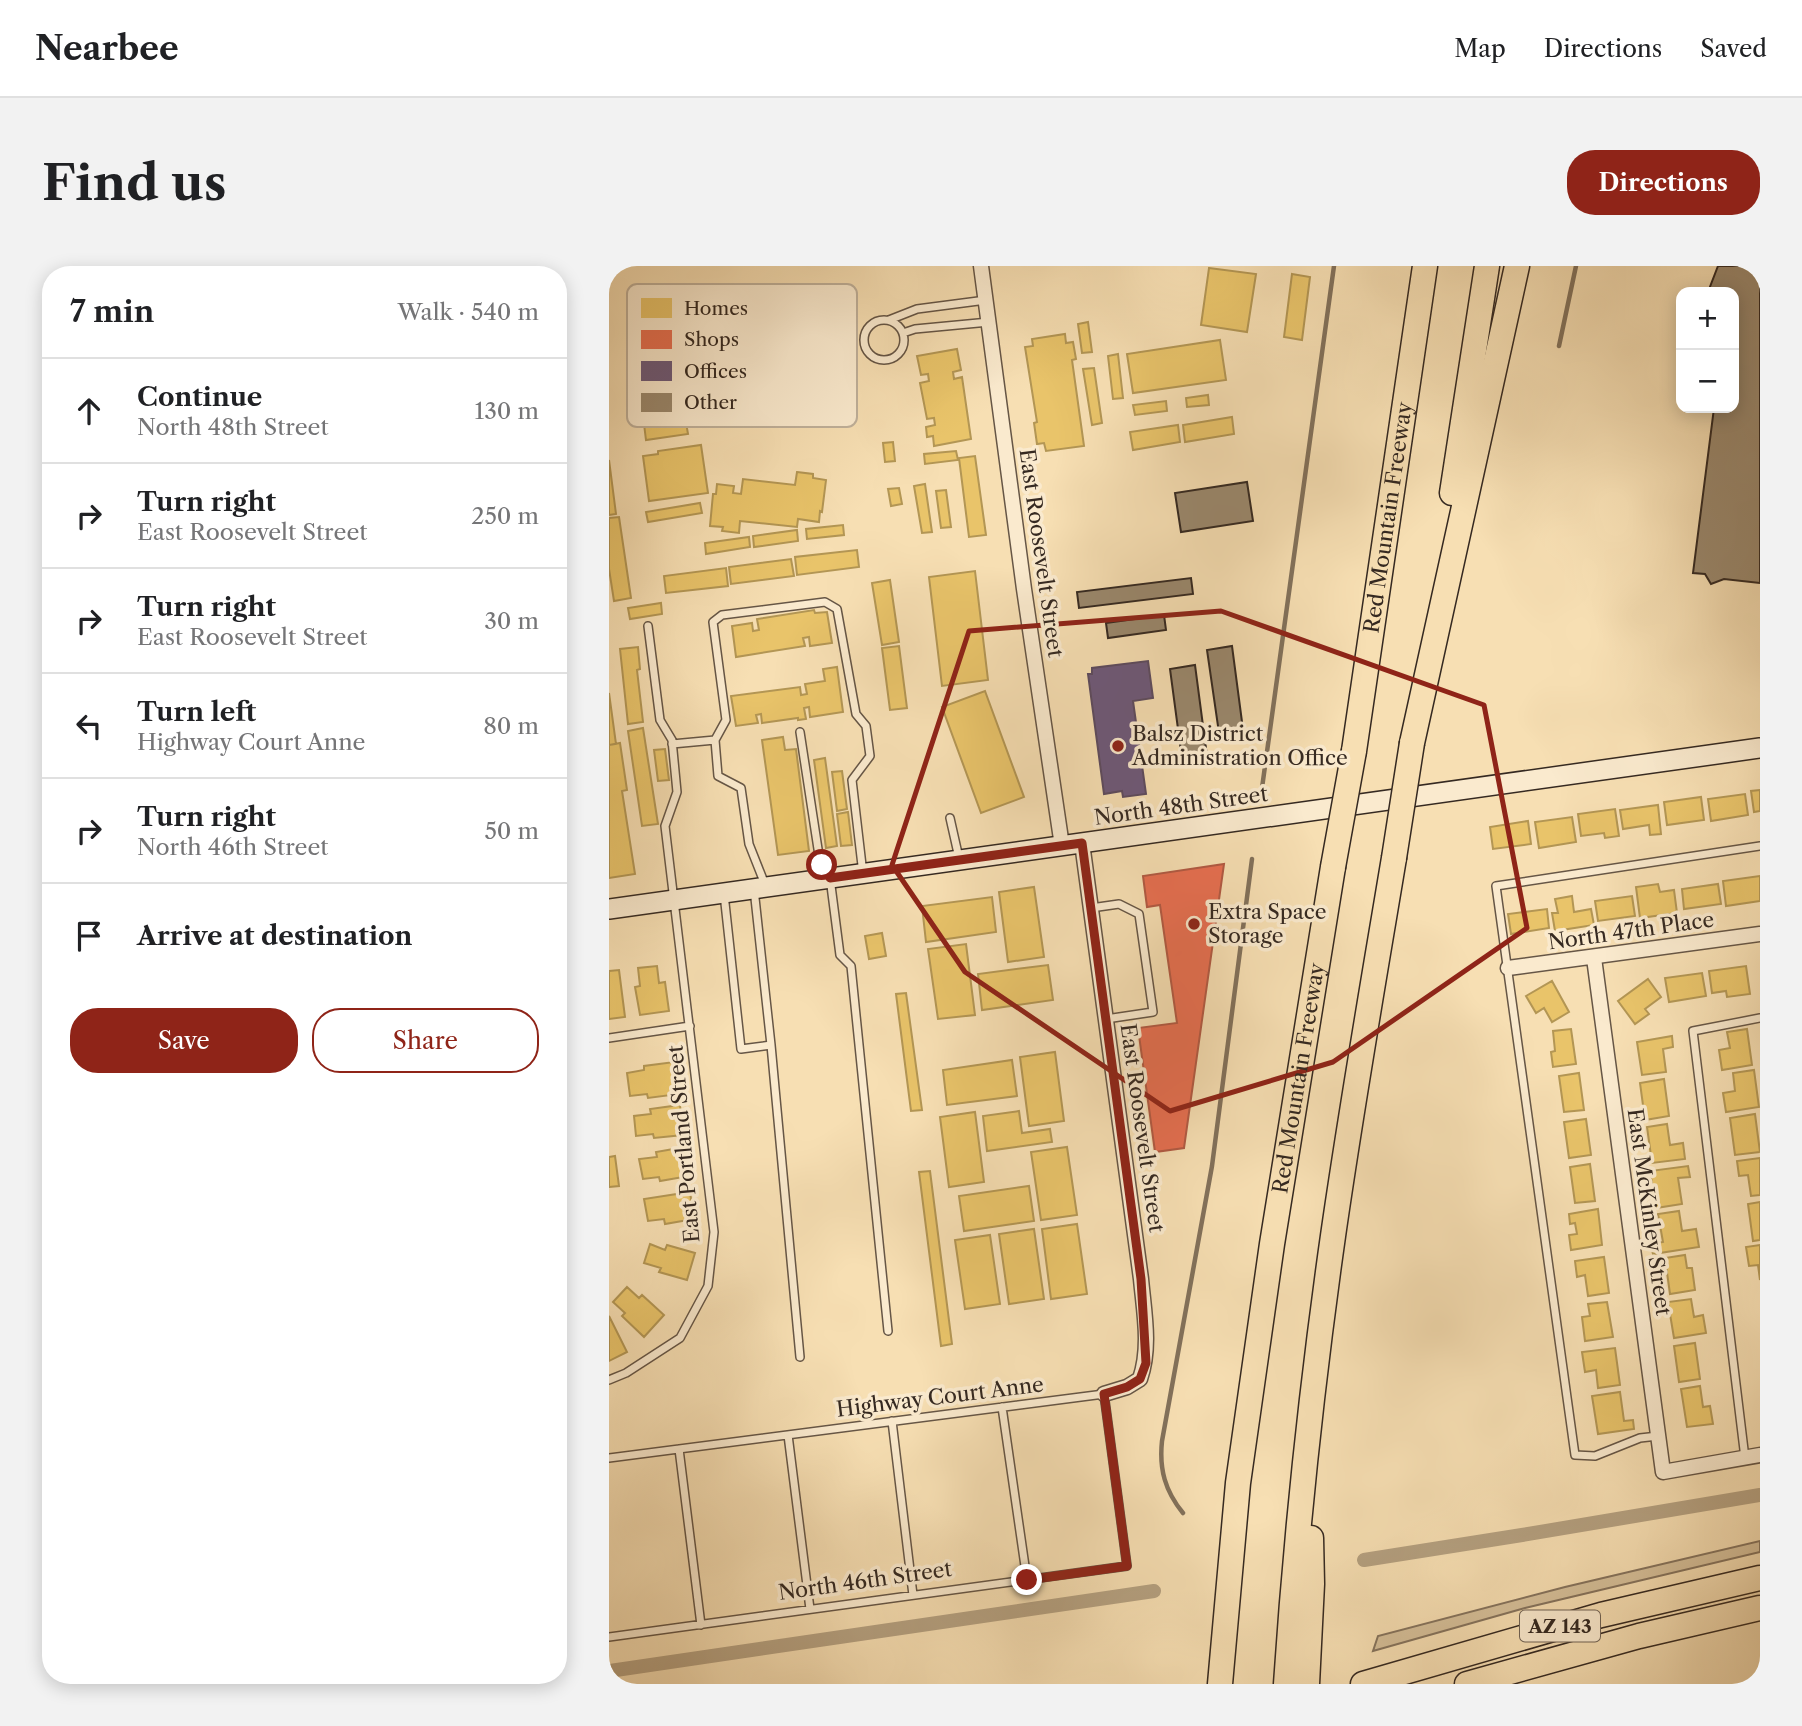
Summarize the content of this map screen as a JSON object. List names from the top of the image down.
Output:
{
  "streets": {
    "highway": ["Red Mountain Freeway", "AZ 143"],
    "street": [
      "East Roosevelt Street",
      "North 48th Street",
      "North 47th Place",
      "East McKinley Street"
    ],
    "lane": ["East Portland Street", "Highway Court Anne", "North 46th Street"]
  },
  "crossings": [
    ["East Roosevelt Street", "North 48th Street"],
    ["East Roosevelt Street", "Highway Court Anne"],
    ["East Roosevelt Street", "North 46th Street"],
    ["North 48th Street", "East Portland Street"],
    ["North 47th Place", "East McKinley Street"],
    ["Highway Court Anne", "North 46th Street"]
  ],
  "places": ["Balsz District Administration Office", "Extra Space Storage"],
  "legend": [
    "Homes",
    "Shops",
    "Offices",
    "Other"
  ],
  "page": {
    "header": "Nearbee",
    "nav": ["Map", "Directions", "Saved"],
    "buttons": [
      "Directions",
      ["Save", "Share"]
    ],
    "title": "Find us",
    "heading": ["7 min", "Walk · 540 m"],
    "map_buttons": ["+", "−"],
    "list": [
      ["Continue", "North 48th Street", "130 m"],
      ["Turn right", "East Roosevelt Street", "250 m"],
      ["Turn right", "East Roosevelt Street", "30 m"],
      ["Turn left", "Highway Court Anne", "80 m"],
      ["Turn right", "North 46th Street", "50 m"],
      "Arrive at destination"
    ]
  }
}
